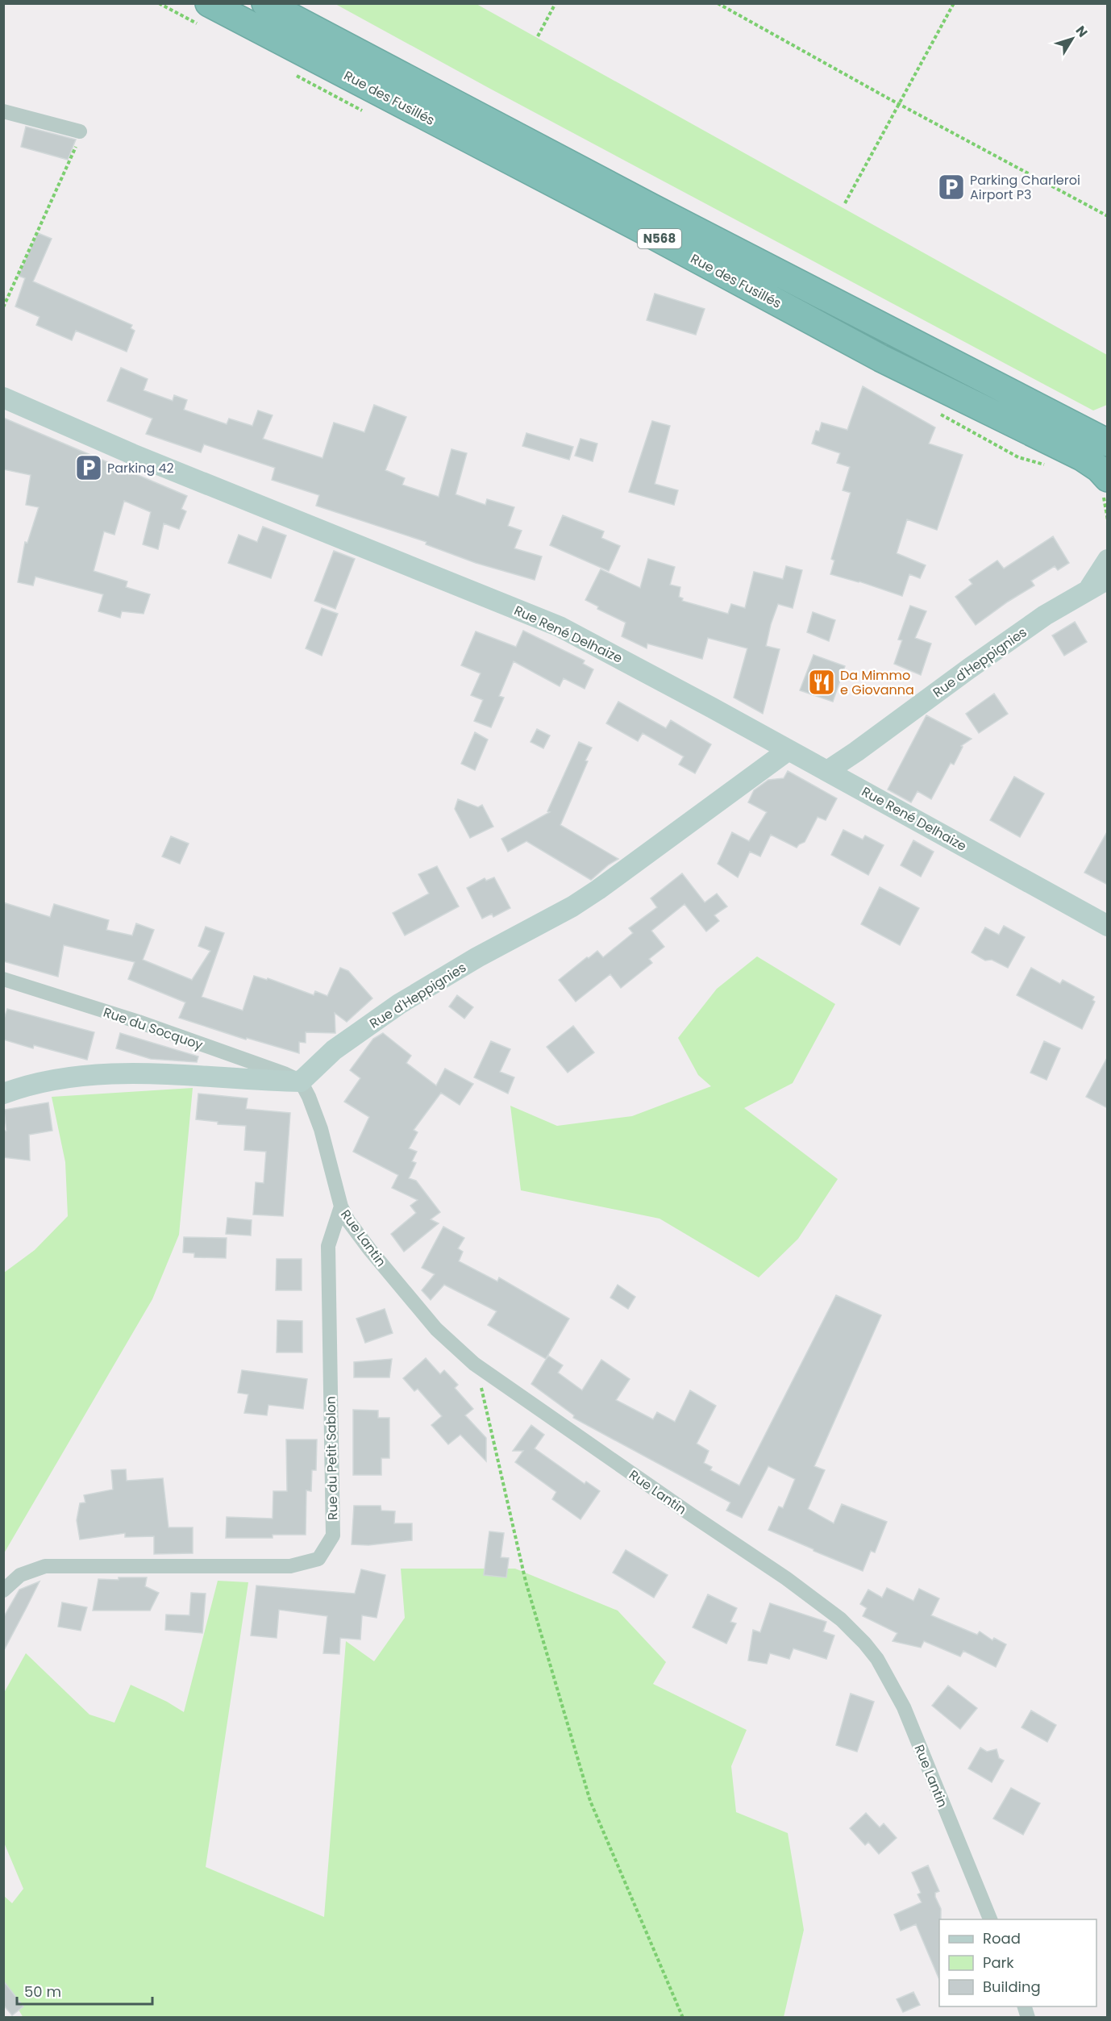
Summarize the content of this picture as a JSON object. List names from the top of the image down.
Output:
{
  "streets": {
    "highway": ["Rue des Fusillés", "N568"],
    "street": [
      "Rue René Delhaize",
      "Rue d'Heppignies",
      "Rue du Socquoy",
      "Rue Lantin",
      "Rue du Petit Sablon"
    ]
  },
  "crossings": [
    ["Rue René Delhaize", "Rue d'Heppignies"],
    ["Rue d'Heppignies", "Rue du Socquoy"],
    ["Rue d'Heppignies", "Rue Lantin"],
    ["Rue du Socquoy", "Rue Lantin"],
    ["Rue Lantin", "Rue du Petit Sablon"]
  ],
  "places": {
    "parking": ["Parking Charleroi Airport P3", "Parking 42"],
    "restaurant": ["Da Mimmo e Giovanna"]
  },
  "legend": ["Road", "Park", "Building"],
  "scale_bar": "50 m",
  "north": "top right"
}
